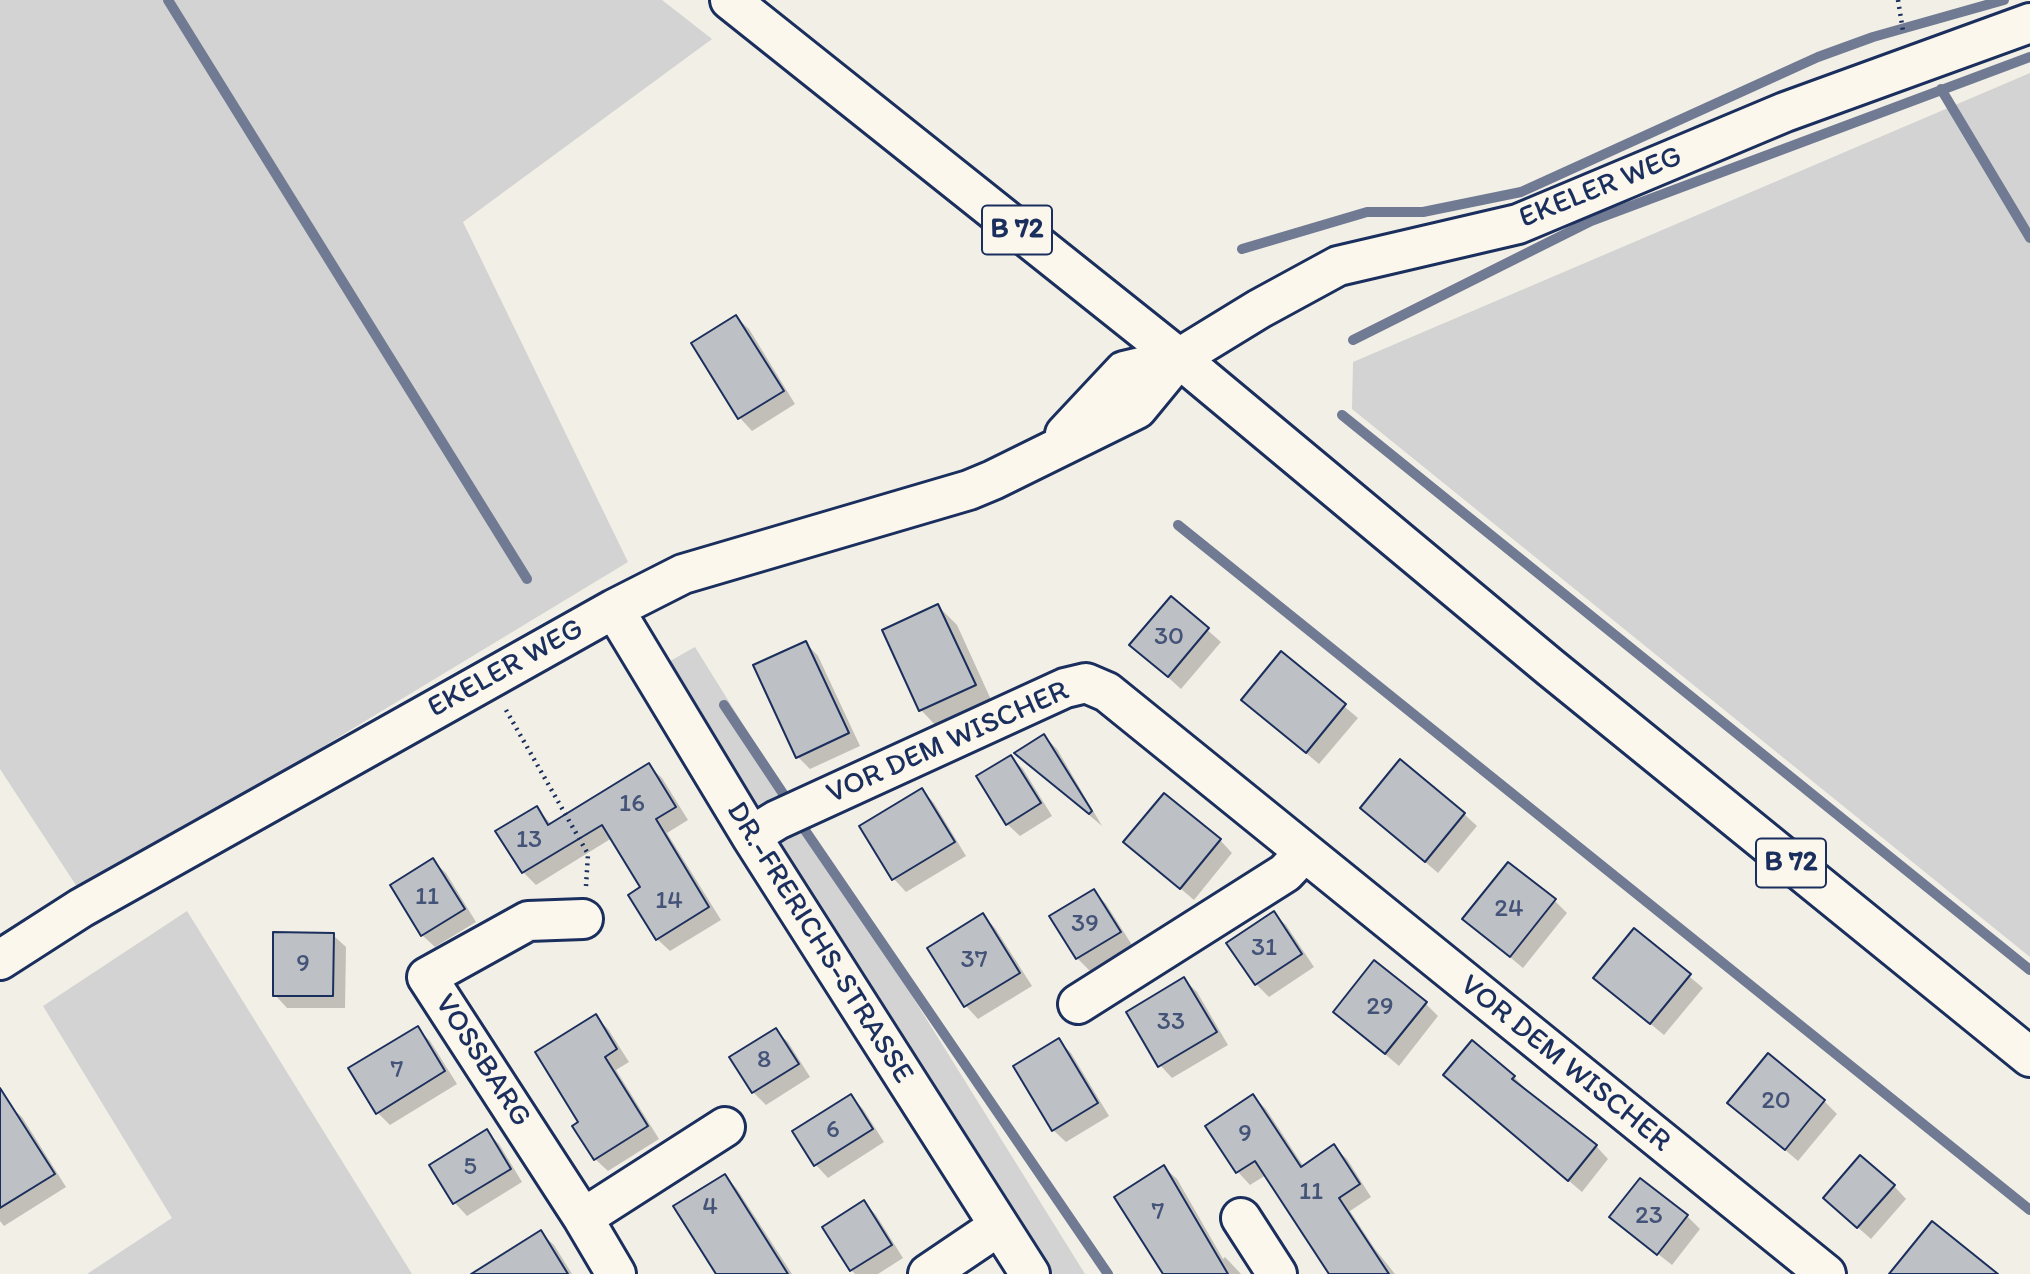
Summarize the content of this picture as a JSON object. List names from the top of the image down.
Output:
{
  "streets": {
    "street": [
      "EKELER WEG",
      "B 72",
      "VOR DEM WISCHER",
      "DR.-FRERICHS-STRASSE",
      "VOSSBARG"
    ]
  },
  "crossings": [
    ["EKELER WEG", "B 72"],
    ["EKELER WEG", "DR.-FRERICHS-STRASSE"],
    ["VOR DEM WISCHER", "DR.-FRERICHS-STRASSE"]
  ],
  "house_numbers": [
    "30",
    "16",
    "13",
    "11",
    "14",
    "24",
    "39",
    "31",
    "37",
    "9",
    "29",
    "33",
    "8",
    "7",
    "20",
    "6",
    "9",
    "5",
    "11",
    "4",
    "7",
    "23"
  ]
}
